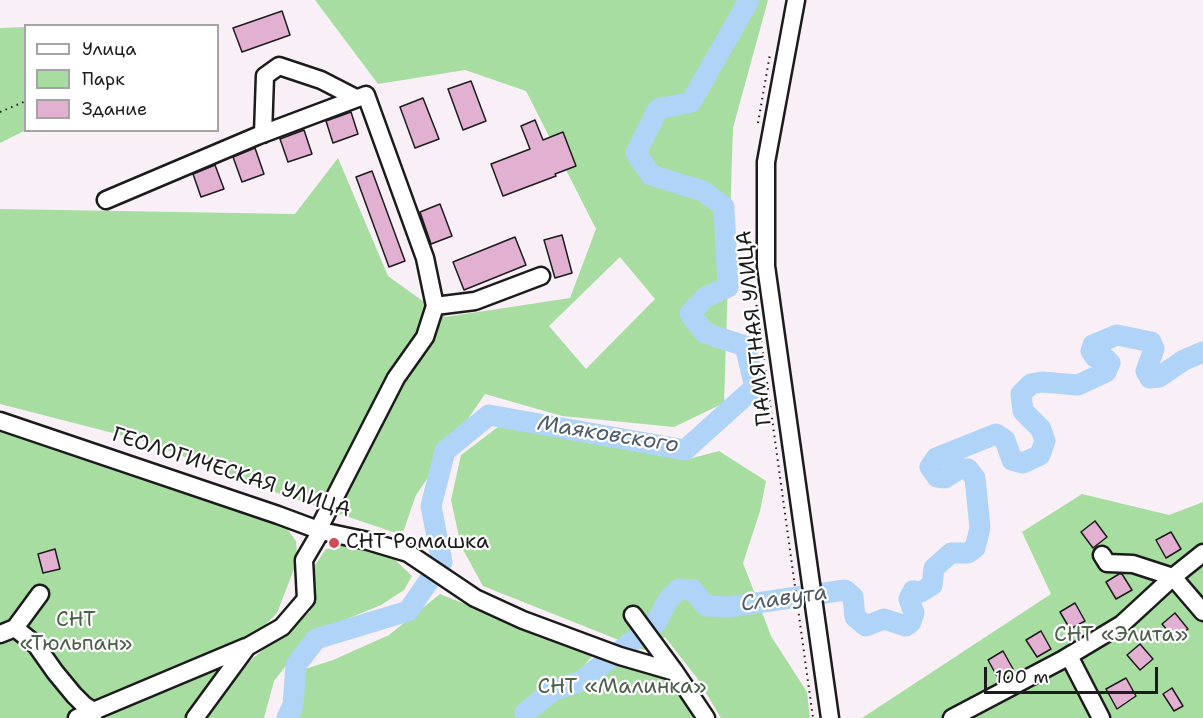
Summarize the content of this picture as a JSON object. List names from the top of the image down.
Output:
{
  "streets": {
    "street": ["ПАМЯТНАЯ УЛИЦА", "ГЕОЛОГИЧЕСКАЯ УЛИЦА"]
  },
  "water": ["Маяковского", "Славута"],
  "parks": ["СНТ «Тюльпан»", "СНТ «Элита»", "СНТ «Малинка»"],
  "places": ["СНТ Ромашка"],
  "legend": ["Улица", "Парк", "Здание"],
  "scale_bar": "100 m"
}
